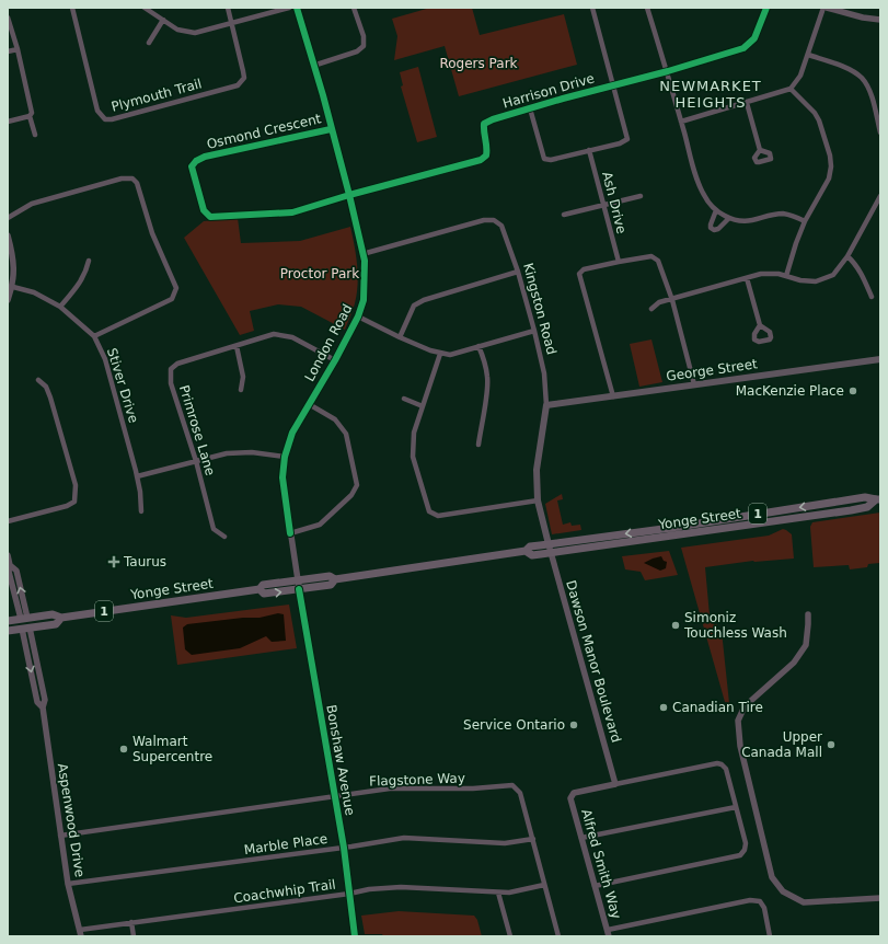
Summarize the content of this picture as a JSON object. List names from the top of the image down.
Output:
{
  "streets": {
    "main road": [
      "Kingston Road",
      "George Street",
      "1",
      "Yonge Street"
    ],
    "street": [
      "Harrison Drive",
      "Plymouth Trail",
      "Osmond Crescent",
      "Ash Drive",
      "London Road",
      "Stiver Drive",
      "Primrose Lane",
      "Dawson Manor Boulevard",
      "Bonshaw Avenue",
      "Flagstone Way",
      "Aspenwood Drive",
      "Marble Place",
      "Alfred Smith Way",
      "Coachwhip Trail"
    ]
  },
  "crossings": [
    ["Harrison Drive", "Osmond Crescent"],
    ["Harrison Drive", "London Road"],
    ["Osmond Crescent", "London Road"],
    ["Kingston Road", "London Road"],
    ["Kingston Road", "George Street"],
    ["Kingston Road", "Yonge Street"],
    ["Kingston Road", "Dawson Manor Boulevard"],
    ["London Road", "Primrose Lane"],
    ["London Road", "Yonge Street"],
    ["London Road", "Bonshaw Avenue"],
    ["Yonge Street", "Dawson Manor Boulevard"],
    ["Yonge Street", "Bonshaw Avenue"],
    ["Yonge Street", "Aspenwood Drive"],
    ["Dawson Manor Boulevard", "Alfred Smith Way"],
    ["Bonshaw Avenue", "Flagstone Way"],
    ["Bonshaw Avenue", "Marble Place"],
    ["Bonshaw Avenue", "Coachwhip Trail"],
    ["Flagstone Way", "Aspenwood Drive"],
    ["Flagstone Way", "Marble Place"],
    ["Flagstone Way", "Coachwhip Trail"],
    ["Aspenwood Drive", "Marble Place"],
    ["Aspenwood Drive", "Coachwhip Trail"]
  ],
  "districts": ["NEWMARKET HEIGHTS"],
  "parks": ["Rogers Park", "Proctor Park"],
  "places": {
    "other": [
      "MacKenzie Place",
      "Simoniz Touchless Wash",
      "Canadian Tire",
      "Service Ontario",
      "Upper Canada Mall",
      "Walmart Supercentre"
    ],
    "health": ["Taurus"]
  }
}
